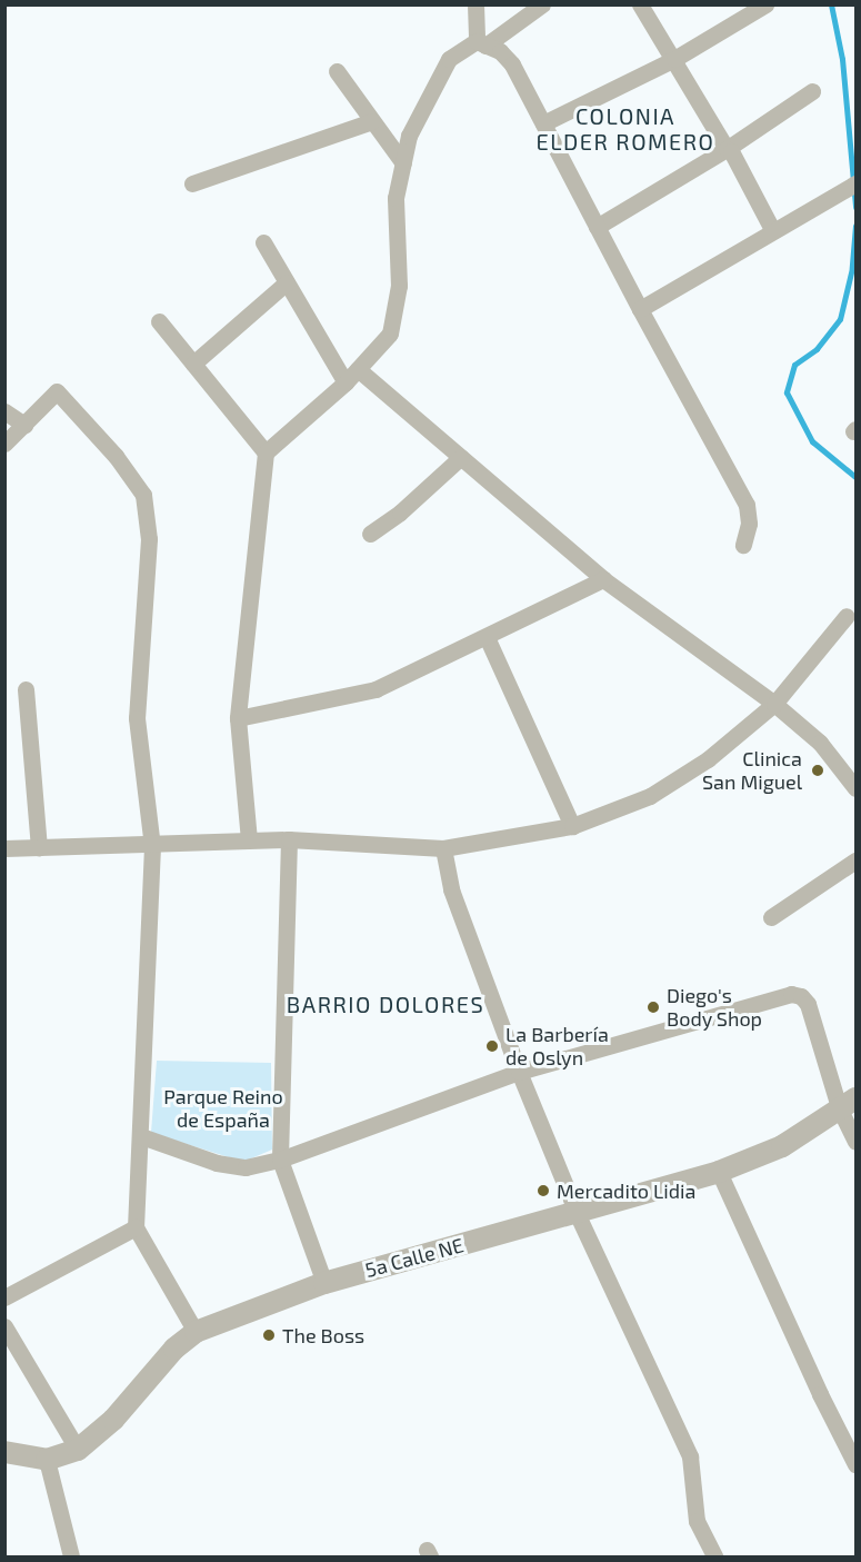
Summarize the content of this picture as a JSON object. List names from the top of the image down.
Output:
{
  "streets": {
    "street": ["5a Calle NE"]
  },
  "districts": ["COLONIA ELDER ROMERO", "BARRIO DOLORES"],
  "parks": ["Parque Reino de España"],
  "places": [
    "Clinica San Miguel",
    "Diego's Body Shop",
    "La Barbería de Oslyn",
    "Mercadito Lidia",
    "The Boss"
  ]
}
